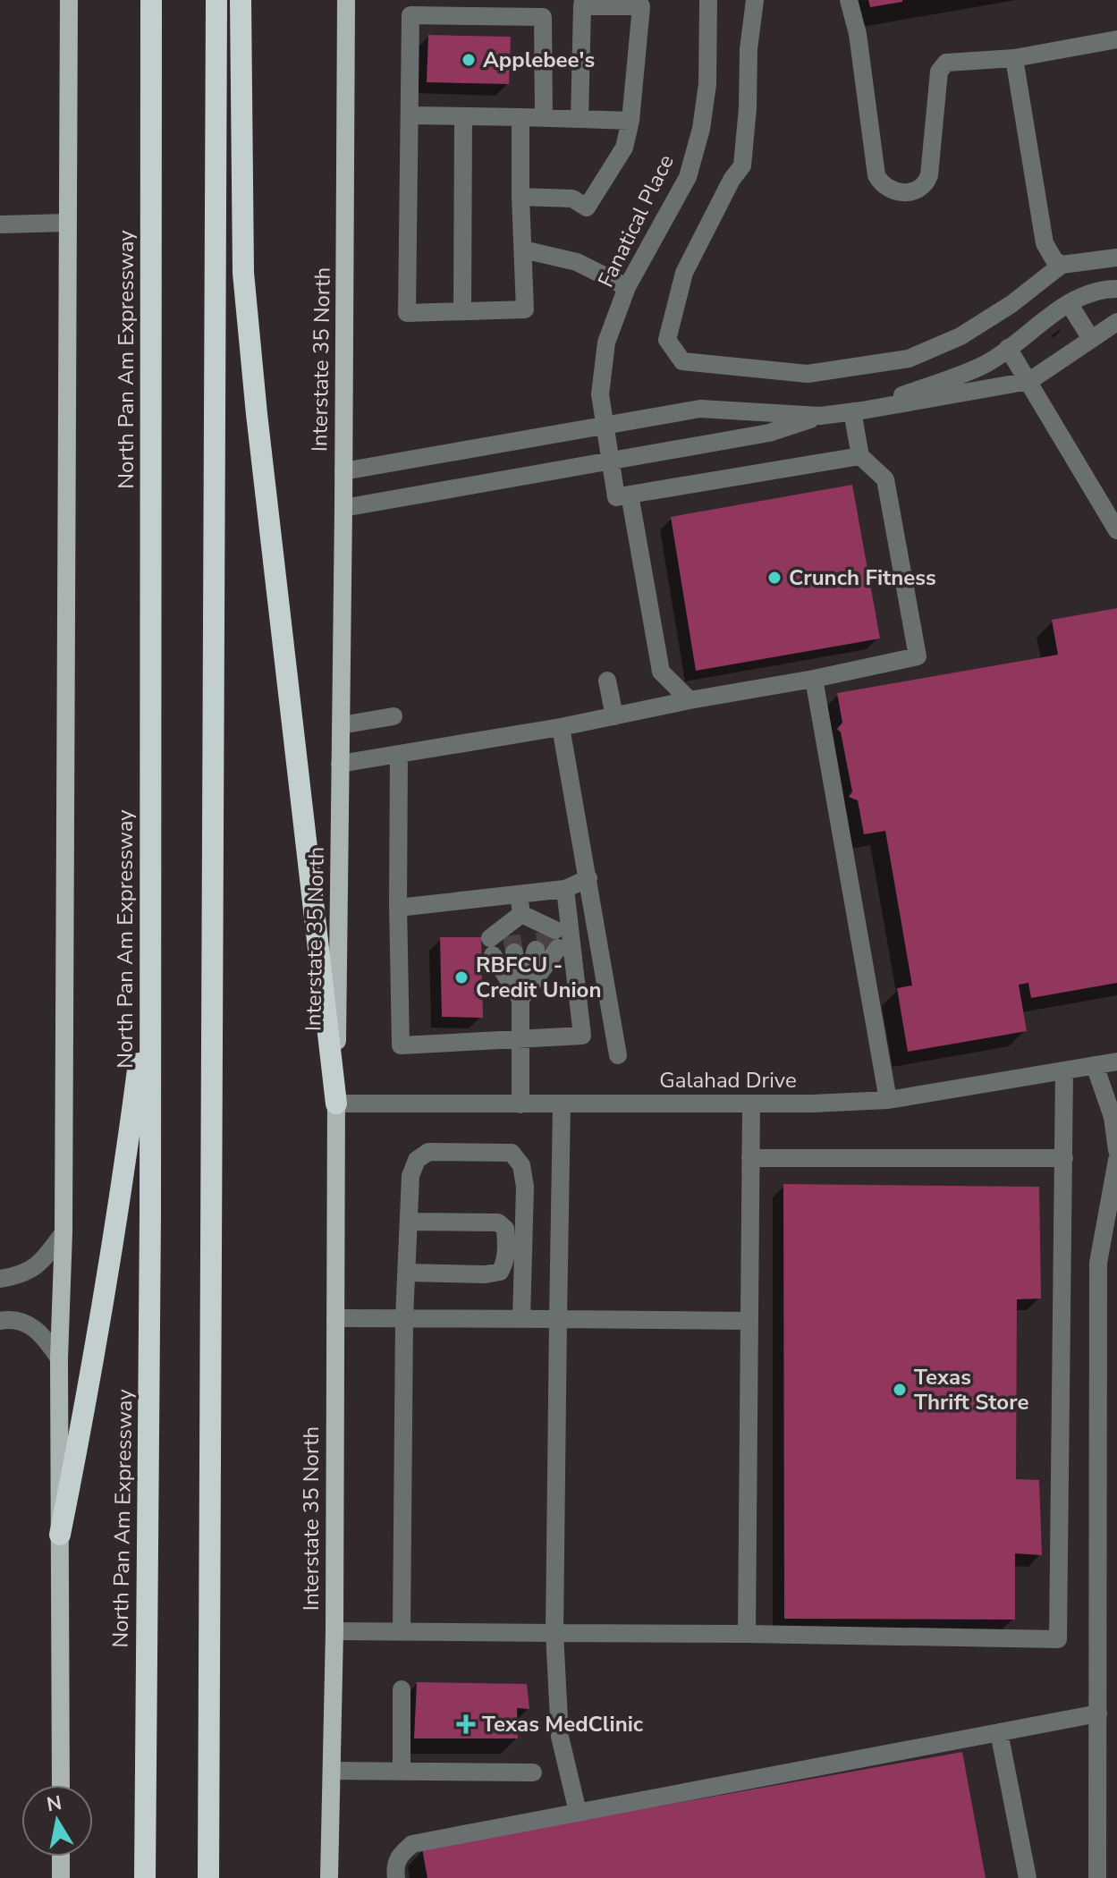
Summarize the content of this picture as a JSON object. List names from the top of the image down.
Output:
{
  "streets": {
    "highway": ["North Pan Am Expressway"],
    "main road": ["Interstate 35 North"],
    "street": ["Fanatical Place", "Galahad Drive"]
  },
  "crossings": [
    ["Interstate 35 North", "Galahad Drive"]
  ],
  "places": {
    "other": [
      "Applebee's",
      "Crunch Fitness",
      "RBFCU - Credit Union",
      "Texas Thrift Store"
    ],
    "health": ["Texas MedClinic"]
  },
  "north": "top"
}
